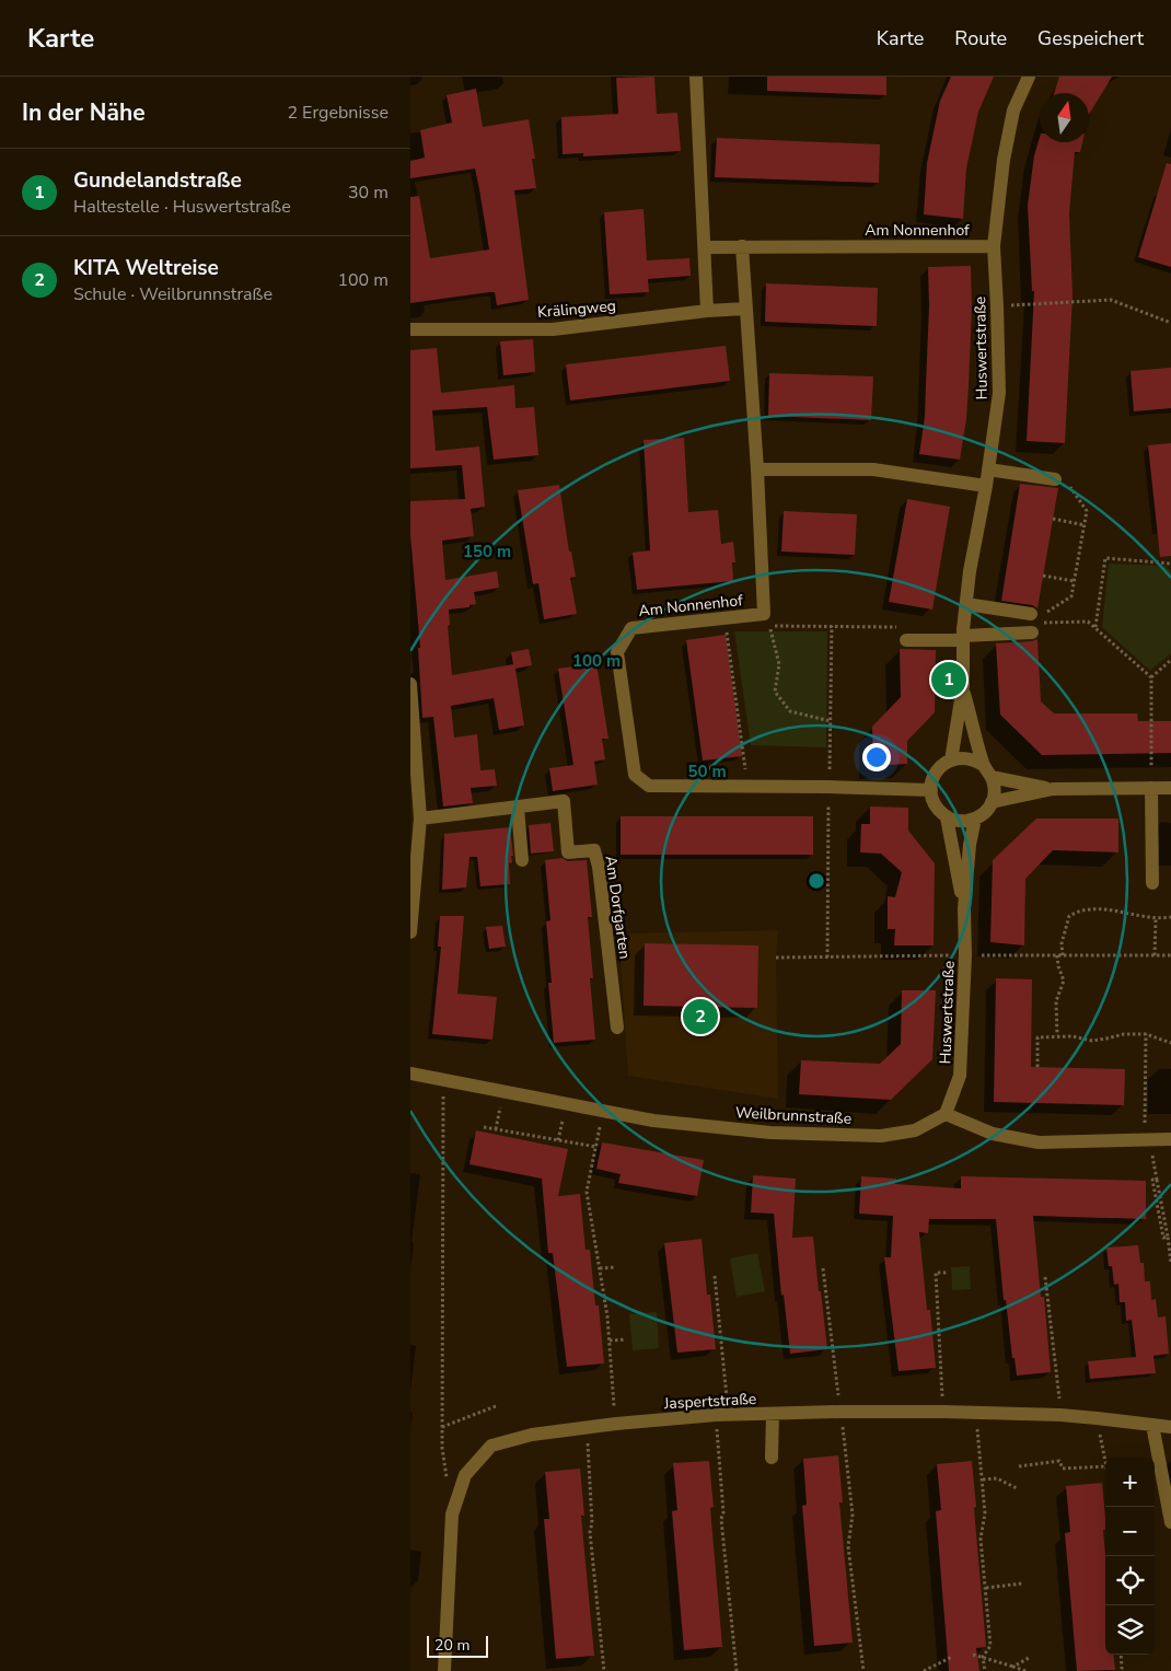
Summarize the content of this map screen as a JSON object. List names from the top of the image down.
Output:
{
  "streets": {
    "street": [
      "Am Nonnenhof",
      "Krälingweg",
      "Huswertstraße",
      "Am Dorfgarten",
      "Weilbrunnstraße",
      "Jaspertstraße"
    ]
  },
  "crossings": [
    ["Am Nonnenhof", "Krälingweg"],
    ["Am Nonnenhof", "Huswertstraße"],
    ["Huswertstraße", "Weilbrunnstraße"]
  ],
  "scale_bar": "20 m",
  "north": "top",
  "page": {
    "header": "Karte",
    "nav": ["Karte", "Route", "Gespeichert"],
    "heading": ["In der Nähe", "2 Ergebnisse"],
    "list": [
      {
        "mark": "1",
        "name": "Gundelandstraße",
        "note": "Haltestelle · Huswertstraße",
        "value": "30 m"
      },
      {
        "mark": "2",
        "name": "KITA Weltreise",
        "note": "Schule · Weilbrunnstraße",
        "value": "100 m"
      }
    ],
    "pins": ["1", "2"],
    "map_buttons": ["+", "−"],
    "scale": "20 m"
  },
  "rings": ["150 m", "100 m", "50 m"]
}
